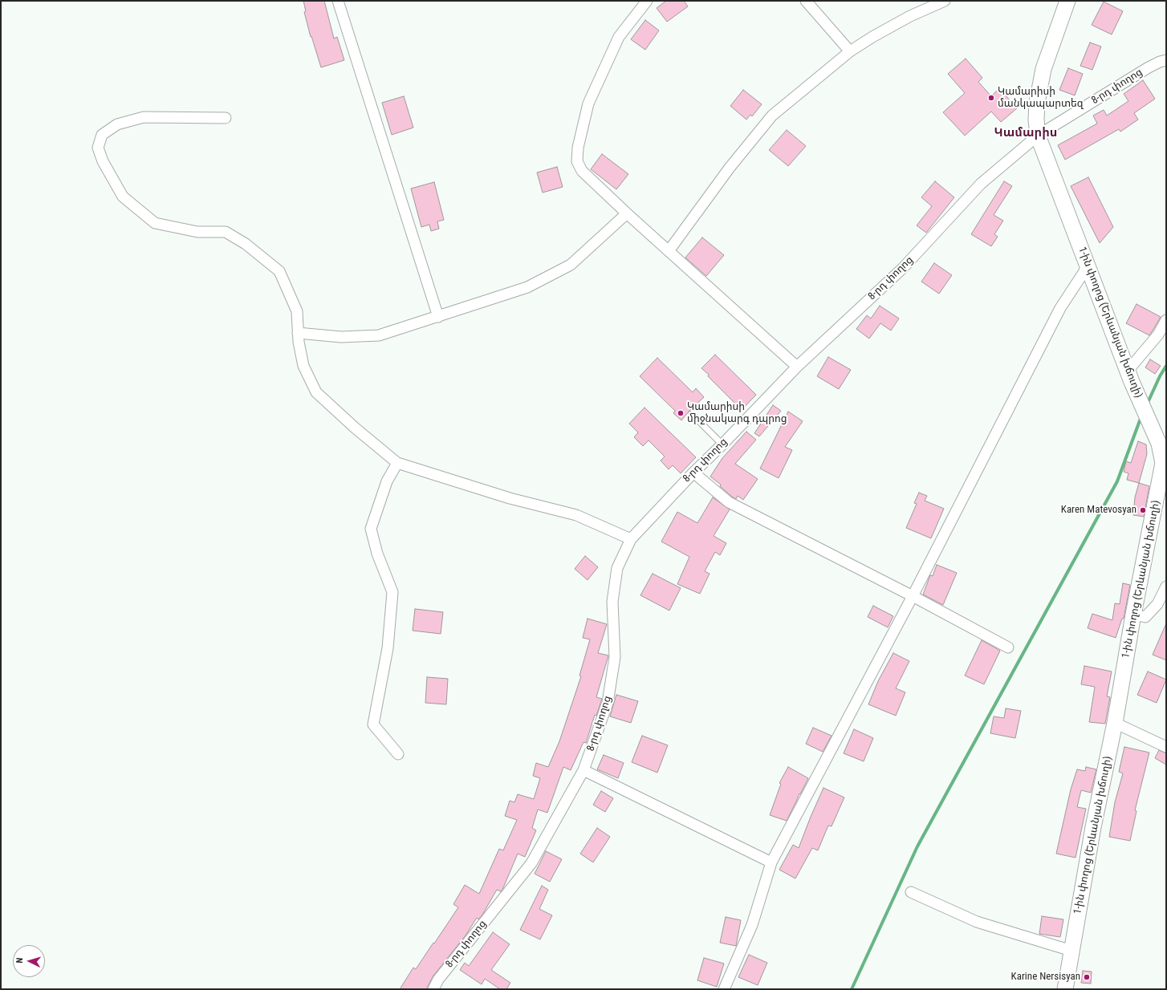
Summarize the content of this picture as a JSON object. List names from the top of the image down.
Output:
{
  "streets": {
    "main road": ["1-ին փողոց (Երևանյան խճուղի)"],
    "street": ["8-րդ փողոց"]
  },
  "crossings": [
    ["8-րդ փողոց", "1-ին փողոց (Երևանյան խճուղի)"]
  ],
  "districts": ["Կամարիս"],
  "places": [
    "Կամարիսի մանկապարտեզ",
    "Կամարիսի միջնակարգ դպրոց",
    "Karen Matevosyan",
    "Karine Nersisyan"
  ],
  "north": "left"
}
